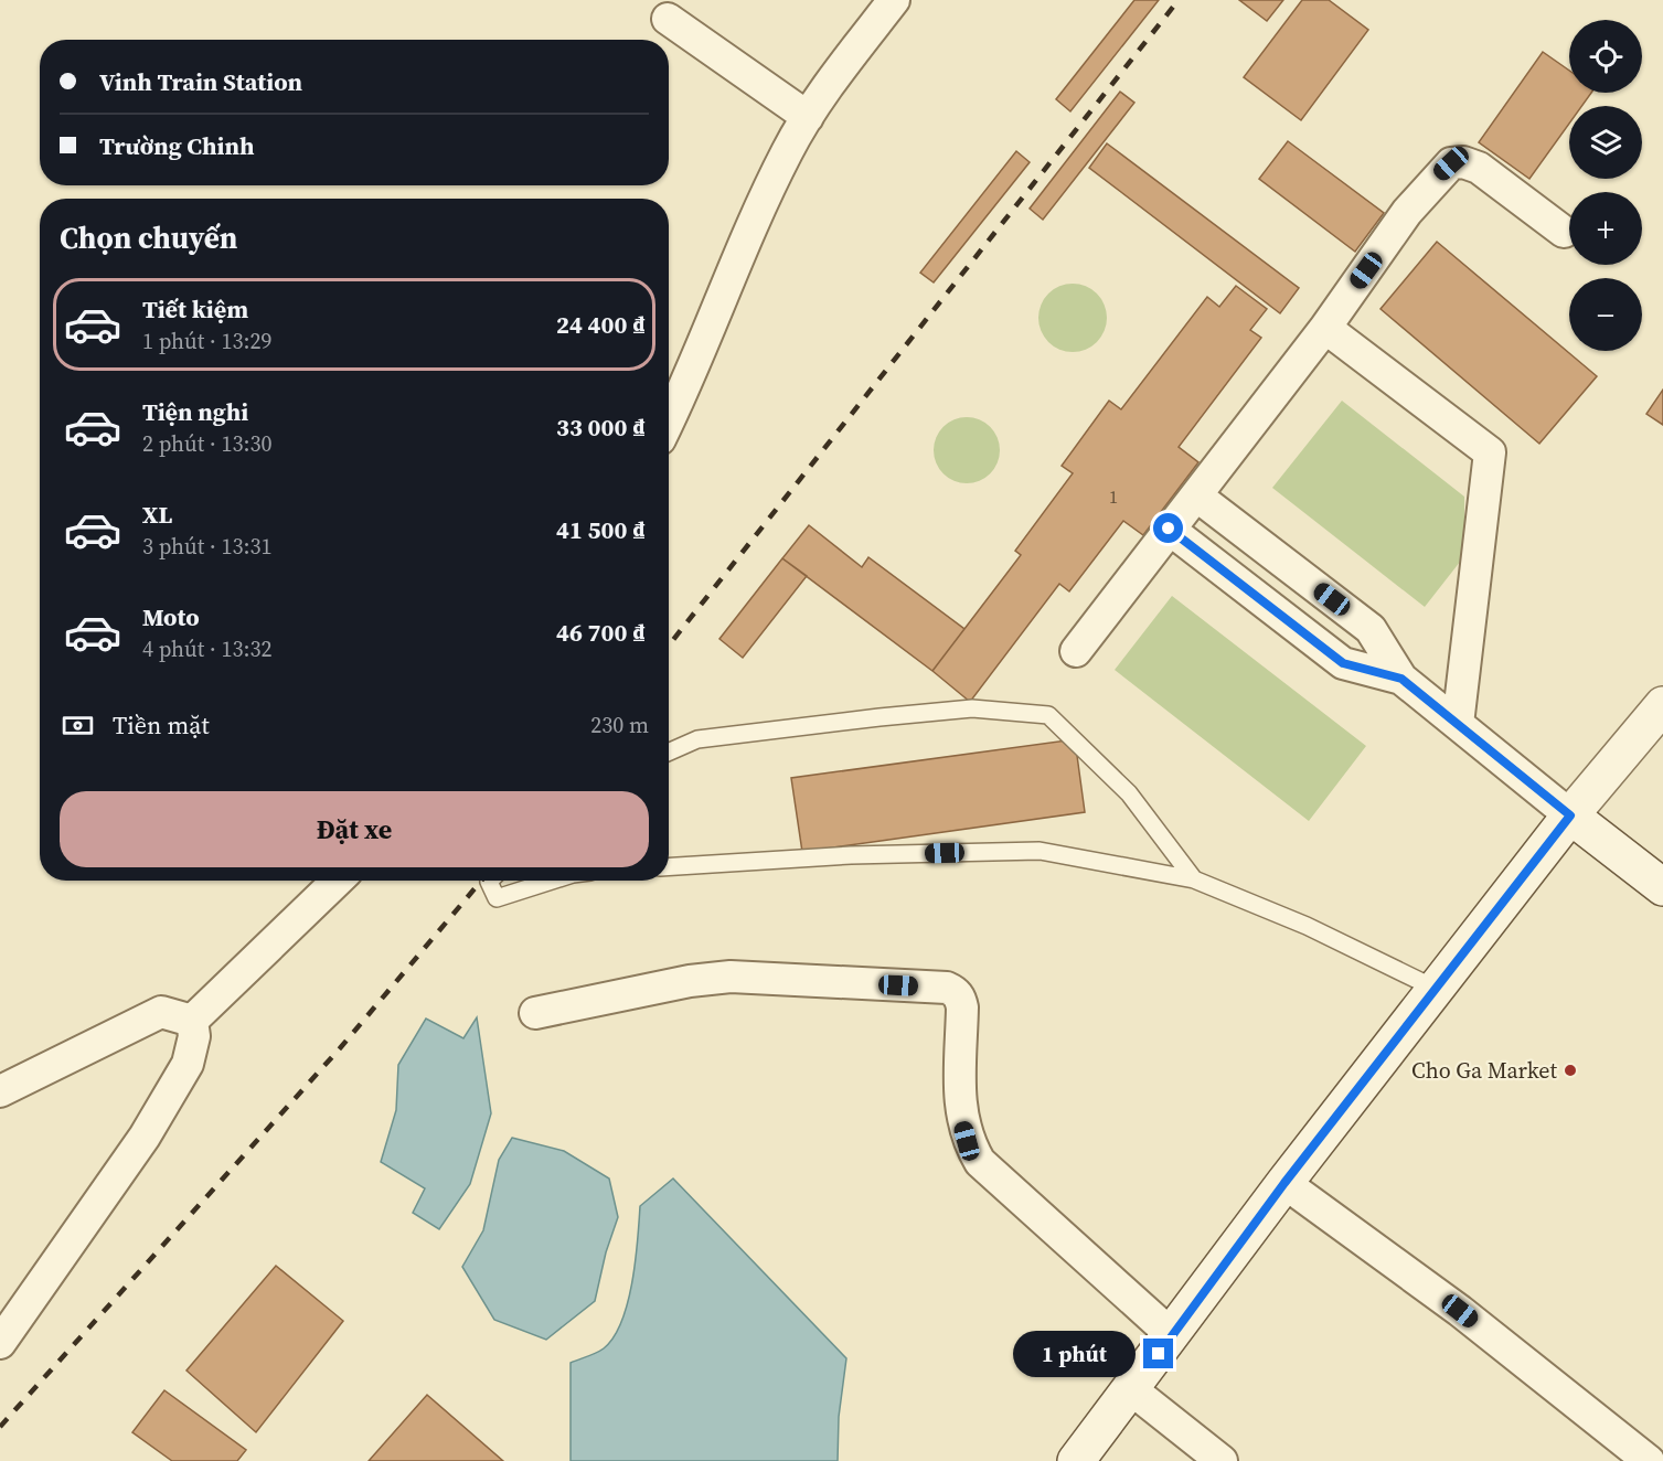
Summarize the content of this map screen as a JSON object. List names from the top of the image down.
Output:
{
  "places": ["Cho Ga Market"],
  "house_numbers": ["1"],
  "page": {
    "map_buttons": ["+", "−"],
    "banner": ["Vinh Train Station", "Trường Chinh"],
    "heading": "Chọn chuyến",
    "list": [
      {
        "name": "Tiết kiệm",
        "note": "1 phút · 13:29",
        "value": "24 400 ₫"
      },
      {
        "name": "Tiện nghi",
        "note": "2 phút · 13:30",
        "value": "33 000 ₫"
      },
      {
        "name": "XL",
        "note": "3 phút · 13:31",
        "value": "41 500 ₫"
      },
      {
        "name": "Moto",
        "note": "4 phút · 13:32",
        "value": "46 700 ₫"
      }
    ],
    "pay": ["Tiền mặt", "230 m"],
    "buttons": "Đặt xe",
    "bubble": "1 phút"
  }
}
